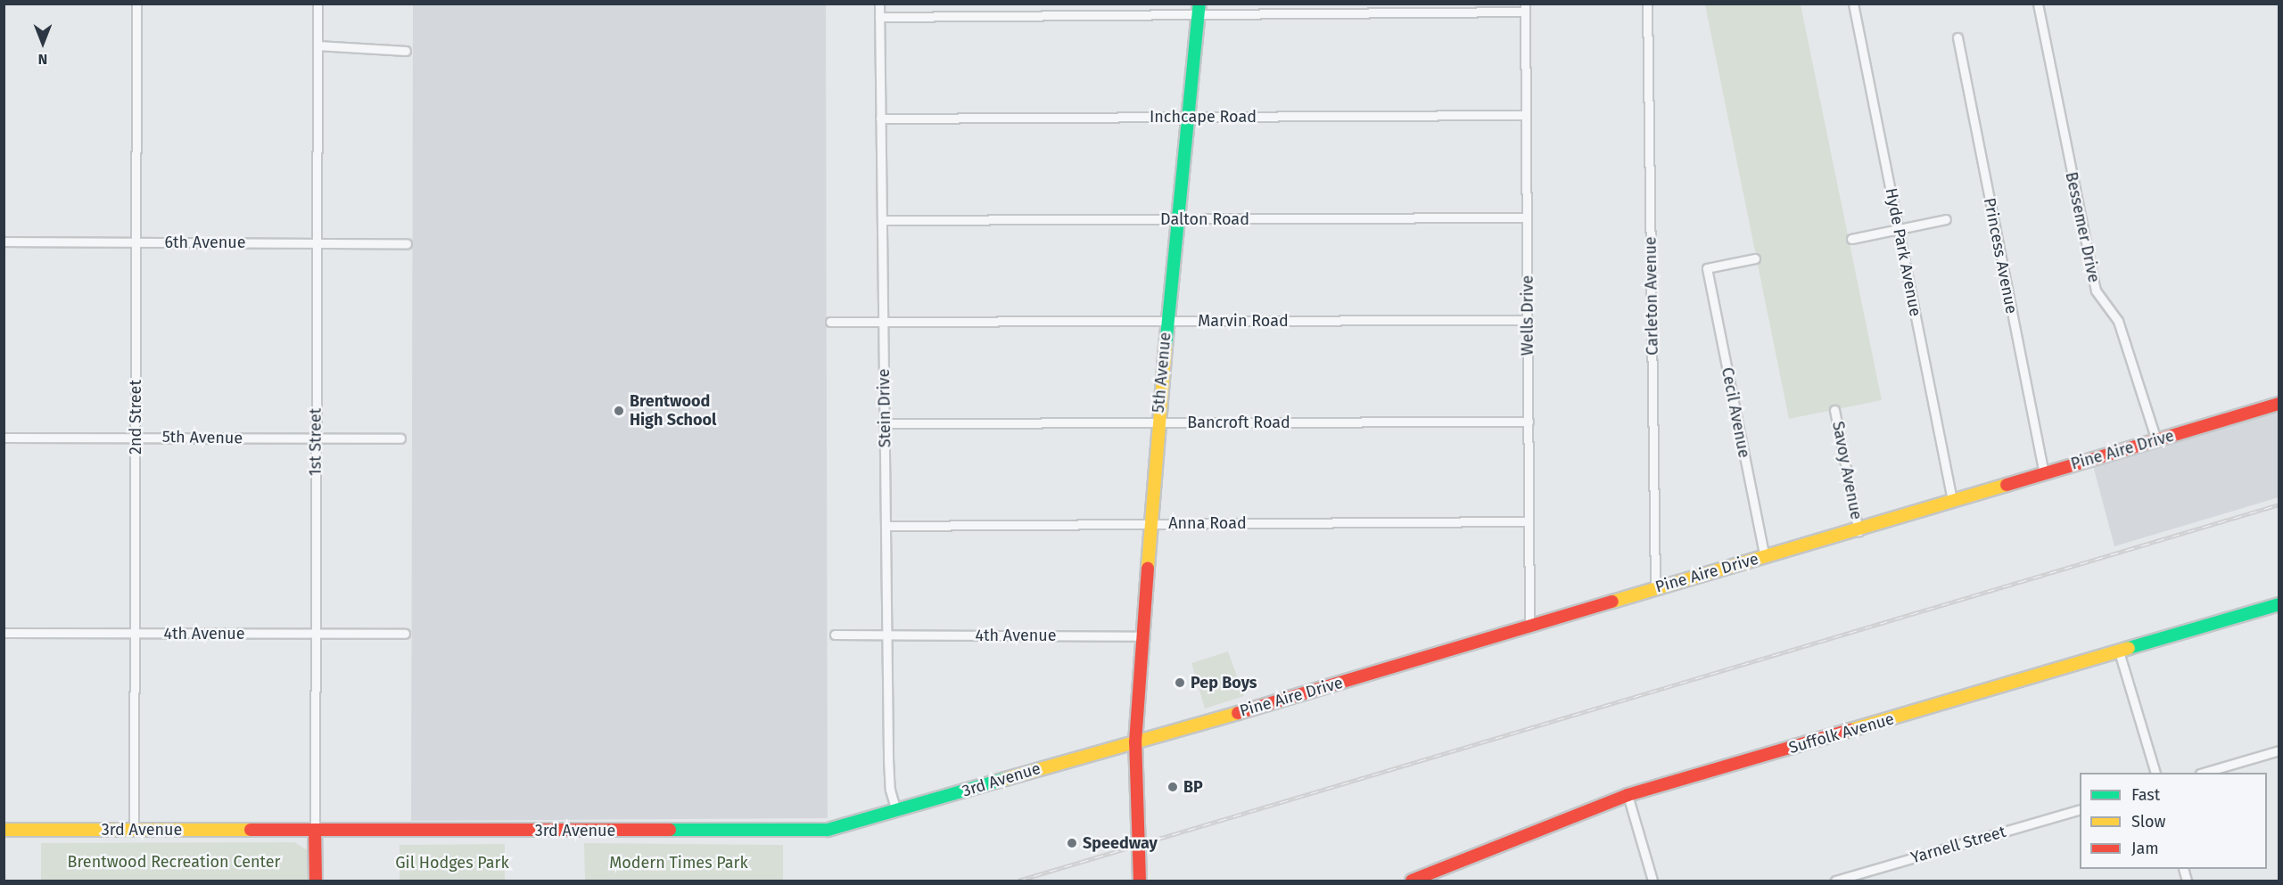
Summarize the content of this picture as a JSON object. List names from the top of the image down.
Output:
{
  "streets": {
    "street": [
      "Inchcape Road",
      "Dalton Road",
      "Bessemer Drive",
      "6th Avenue",
      "Hyde Park Avenue",
      "Princess Avenue",
      "Carleton Avenue",
      "Wells Drive",
      "Marvin Road",
      "5th Avenue",
      "Stein Drive",
      "Cecil Avenue",
      "2nd Street",
      "Bancroft Road",
      "1st Street",
      "Pine Aire Drive",
      "Savoy Avenue",
      "Anna Road",
      "4th Avenue",
      "Suffolk Avenue",
      "3rd Avenue",
      "Yarnell Street"
    ]
  },
  "crossings": [
    ["Inchcape Road", "Wells Drive"],
    ["Inchcape Road", "5th Avenue"],
    ["Inchcape Road", "Stein Drive"],
    ["Dalton Road", "Wells Drive"],
    ["Dalton Road", "5th Avenue"],
    ["Dalton Road", "Stein Drive"],
    ["Bessemer Drive", "Pine Aire Drive"],
    ["6th Avenue", "2nd Street"],
    ["6th Avenue", "1st Street"],
    ["Hyde Park Avenue", "Pine Aire Drive"],
    ["Princess Avenue", "Pine Aire Drive"],
    ["Carleton Avenue", "Pine Aire Drive"],
    ["Wells Drive", "Marvin Road"],
    ["Wells Drive", "Bancroft Road"],
    ["Wells Drive", "Pine Aire Drive"],
    ["Wells Drive", "Anna Road"],
    ["Marvin Road", "5th Avenue"],
    ["Marvin Road", "Stein Drive"],
    ["5th Avenue", "2nd Street"],
    ["5th Avenue", "Bancroft Road"],
    ["5th Avenue", "1st Street"],
    ["5th Avenue", "Pine Aire Drive"],
    ["5th Avenue", "Anna Road"],
    ["5th Avenue", "4th Avenue"],
    ["5th Avenue", "3rd Avenue"],
    ["Stein Drive", "Bancroft Road"],
    ["Stein Drive", "Anna Road"],
    ["Stein Drive", "4th Avenue"],
    ["Stein Drive", "3rd Avenue"],
    ["Cecil Avenue", "Pine Aire Drive"],
    ["2nd Street", "4th Avenue"],
    ["2nd Street", "3rd Avenue"],
    ["1st Street", "4th Avenue"],
    ["1st Street", "3rd Avenue"],
    ["Pine Aire Drive", "Savoy Avenue"],
    ["Pine Aire Drive", "3rd Avenue"]
  ],
  "parks": ["Brentwood Recreation Center", "Gil Hodges Park", "Modern Times Park"],
  "places": [
    "Brentwood High School",
    "Pep Boys",
    "BP",
    "Speedway"
  ],
  "legend": ["Fast", "Slow", "Jam"],
  "north": "bottom"
}
